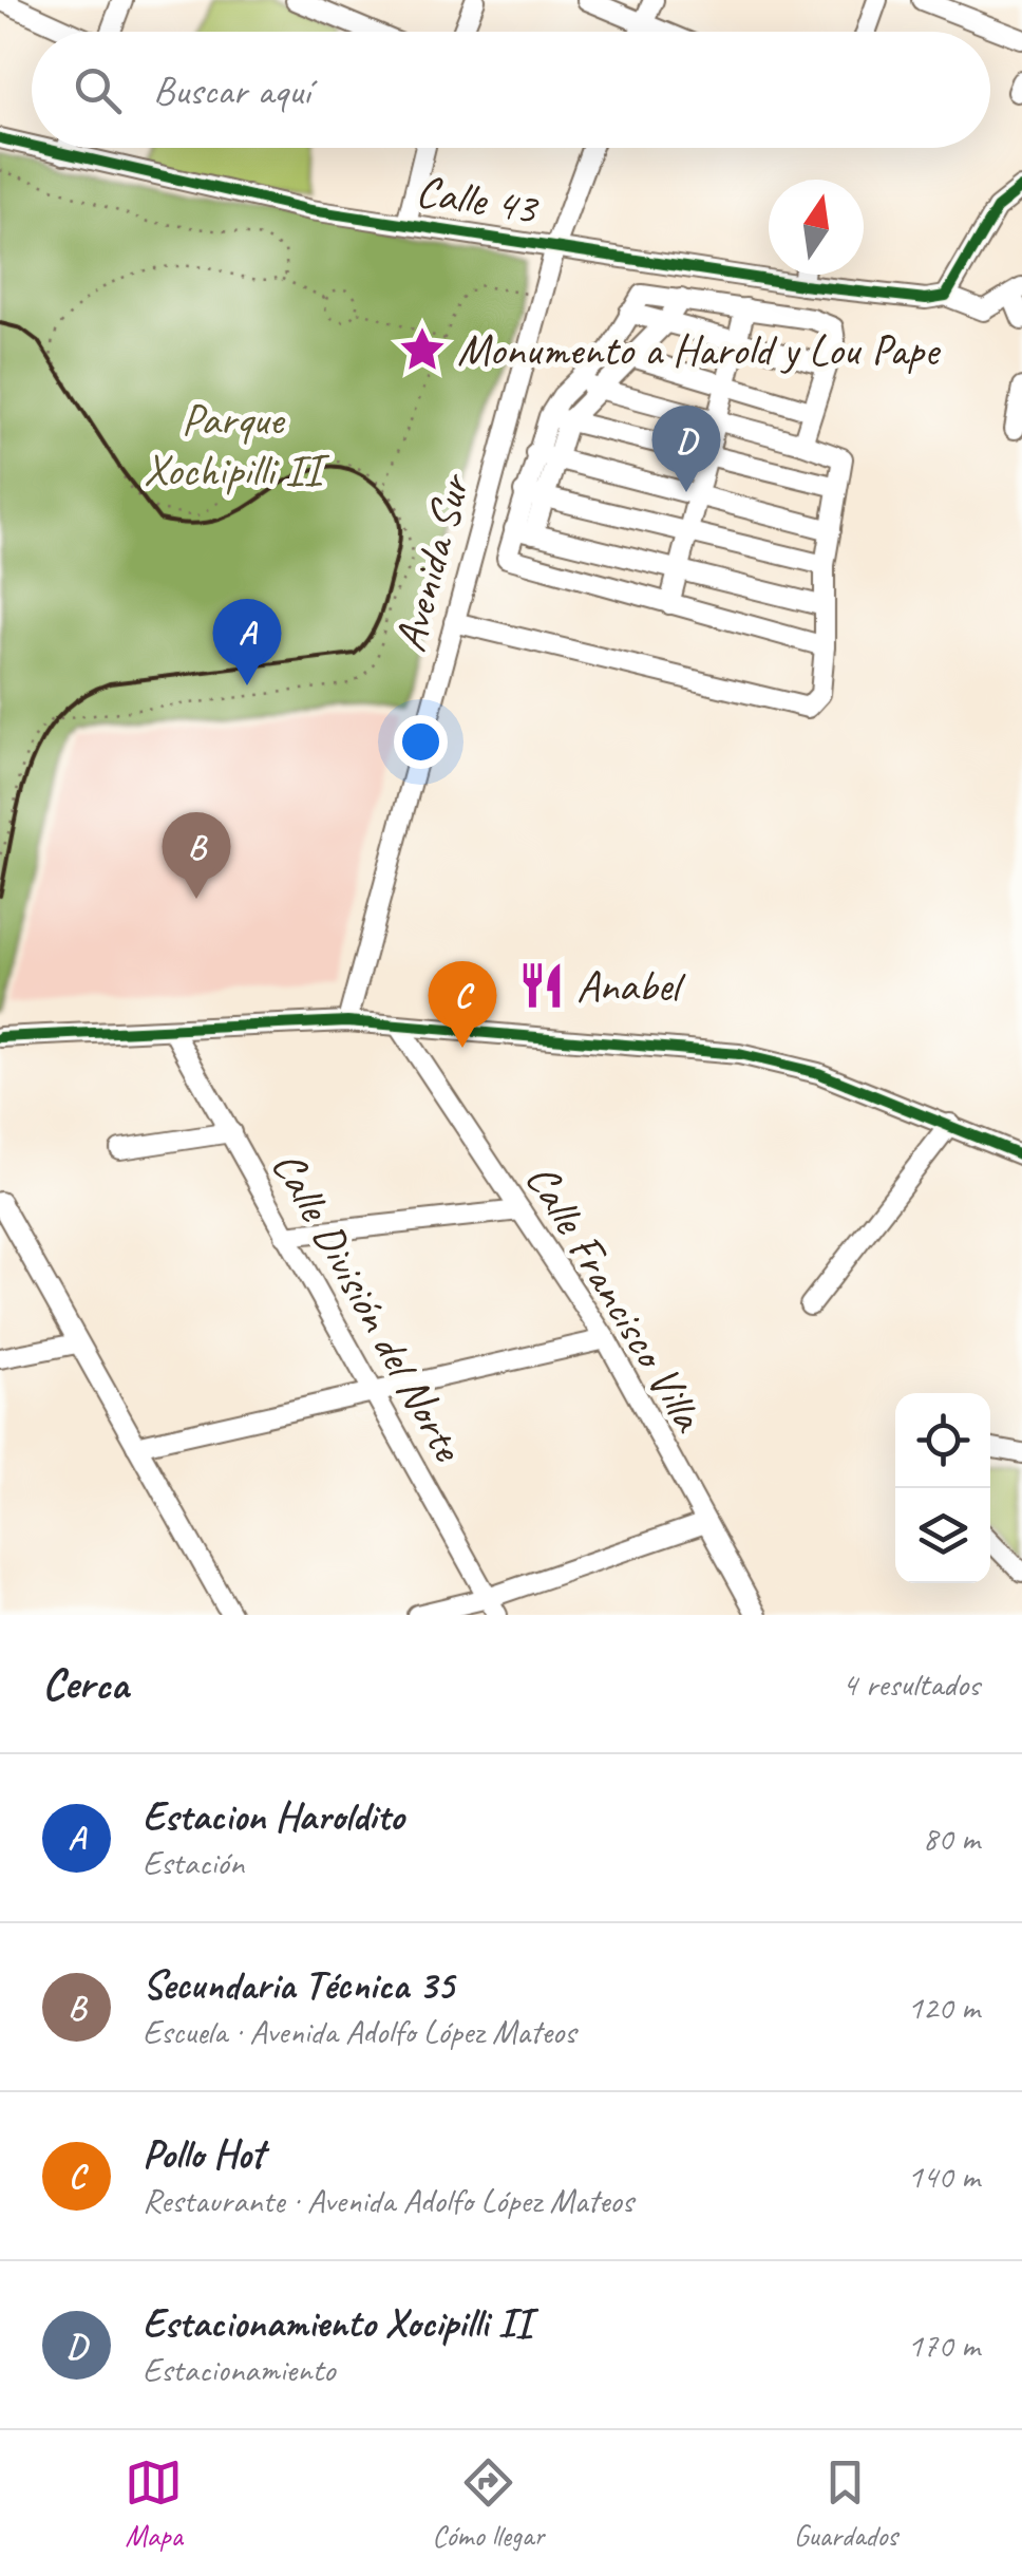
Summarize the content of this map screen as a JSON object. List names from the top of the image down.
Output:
{
  "streets": {
    "street": [
      "Calle 43",
      "Avenida Sur",
      "Calle Francisco Villa",
      "Calle División del Norte"
    ]
  },
  "crossings": [
    ["Calle 43", "Avenida Sur"]
  ],
  "parks": ["Parque Xochipilli II"],
  "places": {
    "place": ["Monumento a Harold y Lou Pape"],
    "restaurant": ["Anabel"]
  },
  "north": "top",
  "page": {
    "search": "Buscar aquí",
    "pins": [
      "D",
      "A",
      "B",
      "C"
    ],
    "heading": ["Cerca", "4 resultados"],
    "list": [
      {
        "mark": "A",
        "name": "Estacion Haroldito",
        "note": "Estación",
        "value": "80 m"
      },
      {
        "mark": "B",
        "name": "Secundaria Técnica 35",
        "note": "Escuela · Avenida Adolfo López Mateos",
        "value": "120 m"
      },
      {
        "mark": "C",
        "name": "Pollo Hot",
        "note": "Restaurante · Avenida Adolfo López Mateos",
        "value": "140 m"
      },
      {
        "mark": "D",
        "name": "Estacionamiento Xocipilli II",
        "note": "Estacionamiento",
        "value": "170 m"
      }
    ],
    "nav": ["Mapa", "Cómo llegar", "Guardados"]
  }
}
